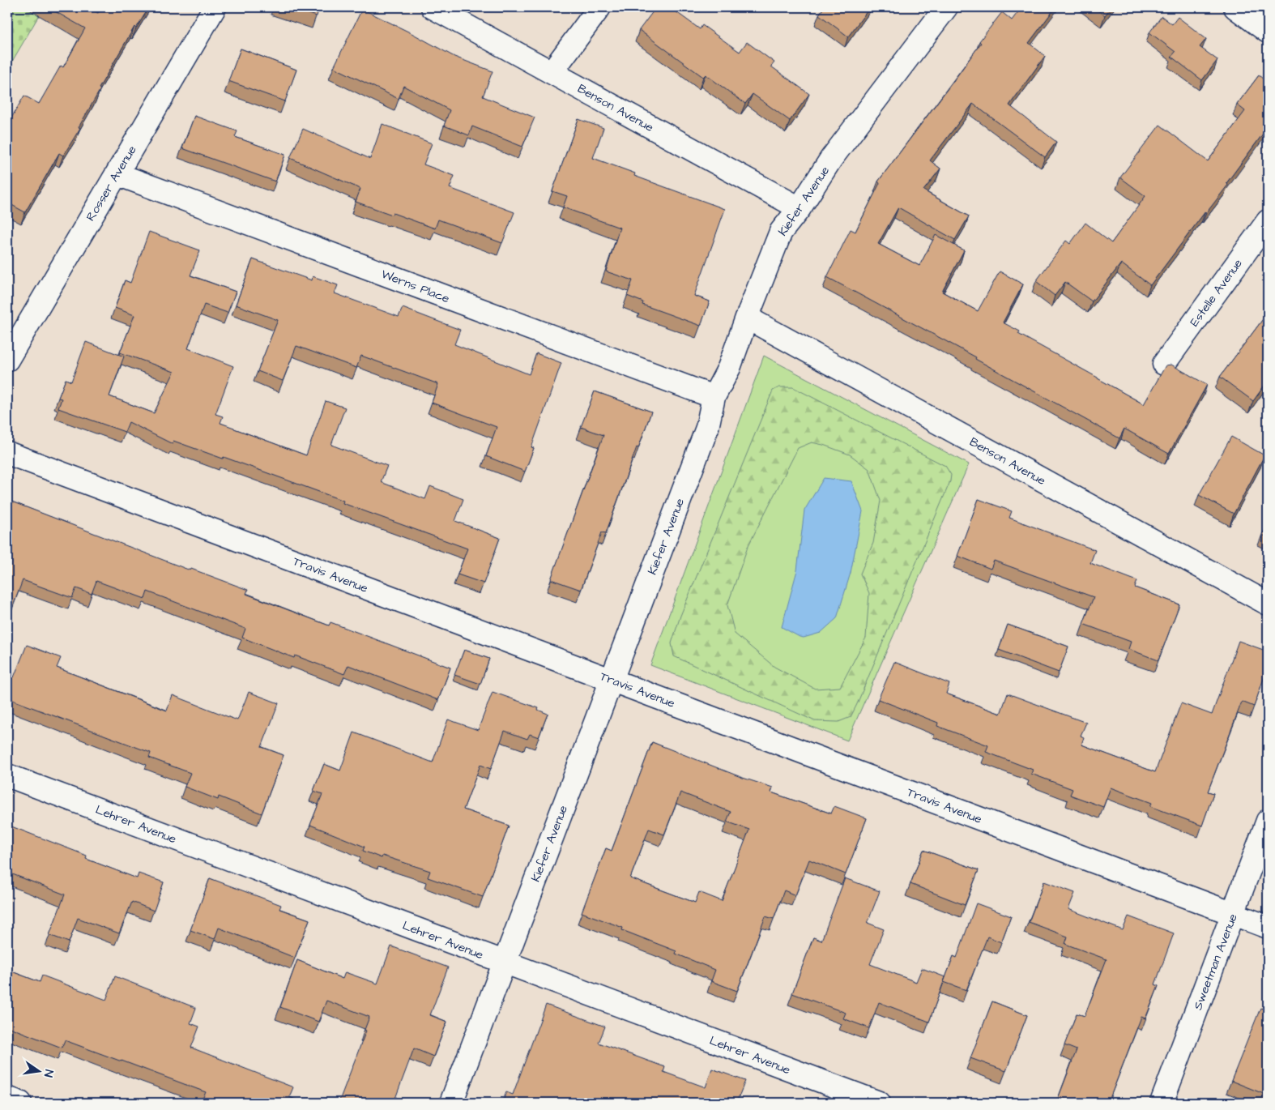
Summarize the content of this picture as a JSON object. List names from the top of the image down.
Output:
{
  "streets": {
    "street": [
      "Benson Avenue",
      "Rosser Avenue",
      "Kiefer Avenue",
      "Werns Place",
      "Estelle Avenue",
      "Travis Avenue",
      "Lehrer Avenue",
      "Sweetman Avenue"
    ]
  },
  "crossings": [
    ["Benson Avenue", "Kiefer Avenue"],
    ["Rosser Avenue", "Werns Place"],
    ["Kiefer Avenue", "Werns Place"],
    ["Kiefer Avenue", "Travis Avenue"],
    ["Kiefer Avenue", "Lehrer Avenue"],
    ["Travis Avenue", "Sweetman Avenue"]
  ],
  "north": "right"
}
